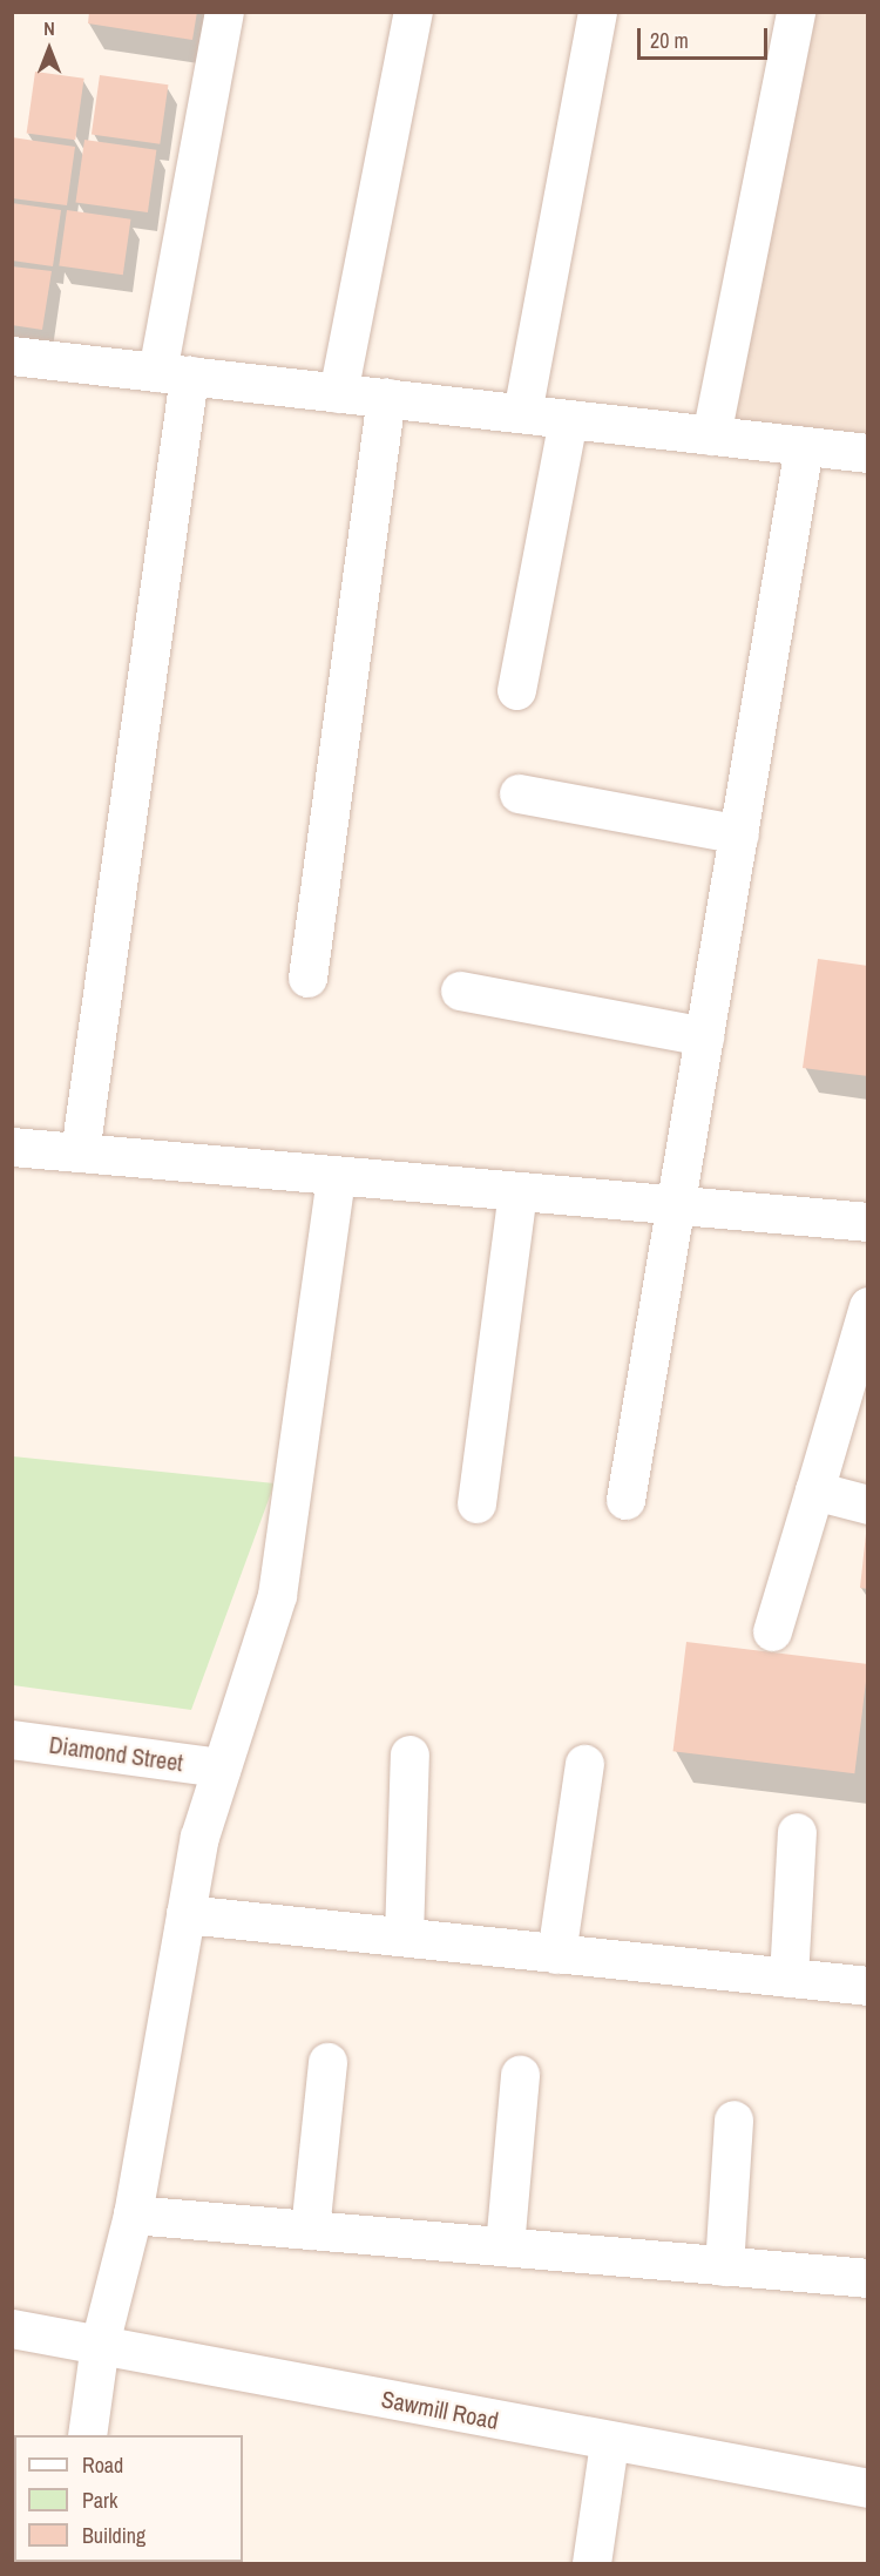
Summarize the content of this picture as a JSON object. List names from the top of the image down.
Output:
{
  "streets": {
    "street": ["Diamond Street", "Sawmill Road"]
  },
  "legend": ["Road", "Park", "Building"],
  "scale_bar": "20 m",
  "north": "top"
}
